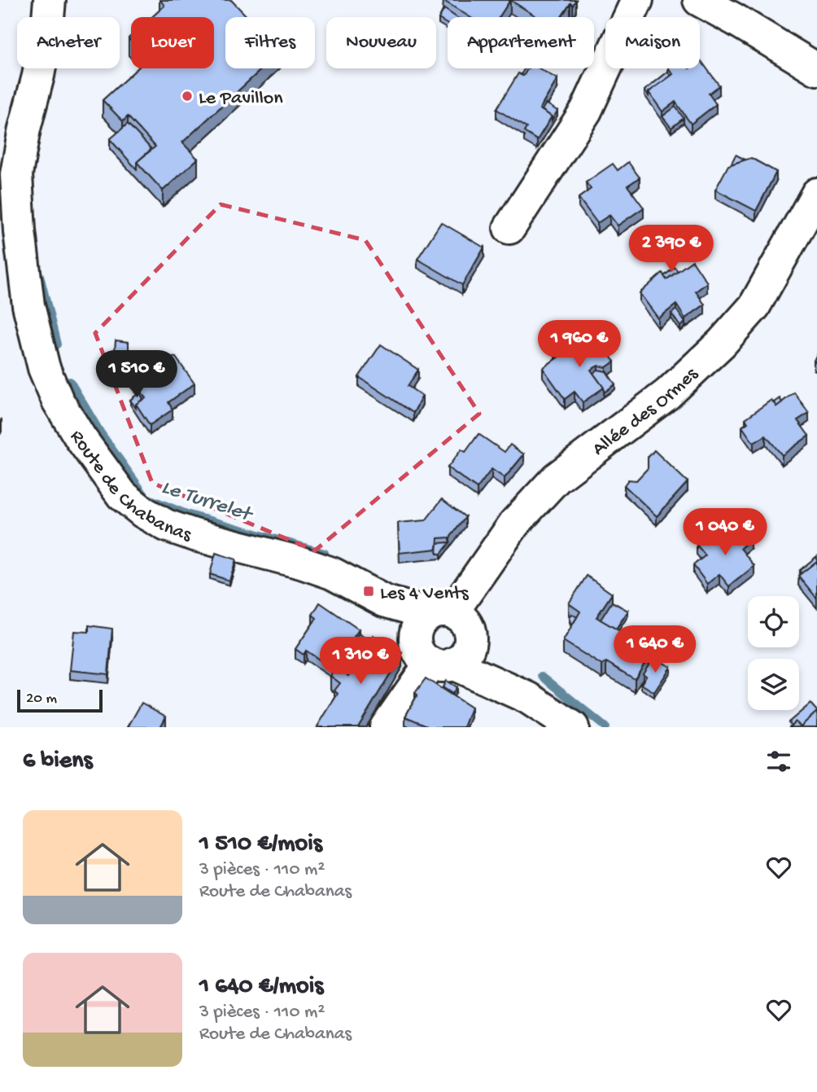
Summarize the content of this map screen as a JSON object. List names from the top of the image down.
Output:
{
  "streets": {
    "street": ["Allée des Ormes", "Route de Chabanas"]
  },
  "crossings": [
    ["Allée des Ormes", "Route de Chabanas"]
  ],
  "water": ["Le Turrelet"],
  "places": {
    "other": ["Le Pavillon"],
    "transit": ["Les 4 Vents"]
  },
  "scale_bar": "20 m",
  "page": {
    "chip": [
      "Acheter",
      "Louer",
      "Filtres",
      "Nouveau",
      "Appartement",
      "Maison"
    ],
    "price": [
      "2 390 €",
      "1 960 €",
      "1 510 €",
      "1 040 €",
      "1 640 €",
      "1 310 €"
    ],
    "scale": "20 m",
    "heading": "6 biens",
    "list": [
      {
        "name": "1 510 €/mois",
        "note": "3 pièces · 110 m² · Route de Chabanas"
      },
      {
        "name": "1 640 €/mois",
        "note": "3 pièces · 110 m² · Route de Chabanas"
      }
    ]
  }
}
